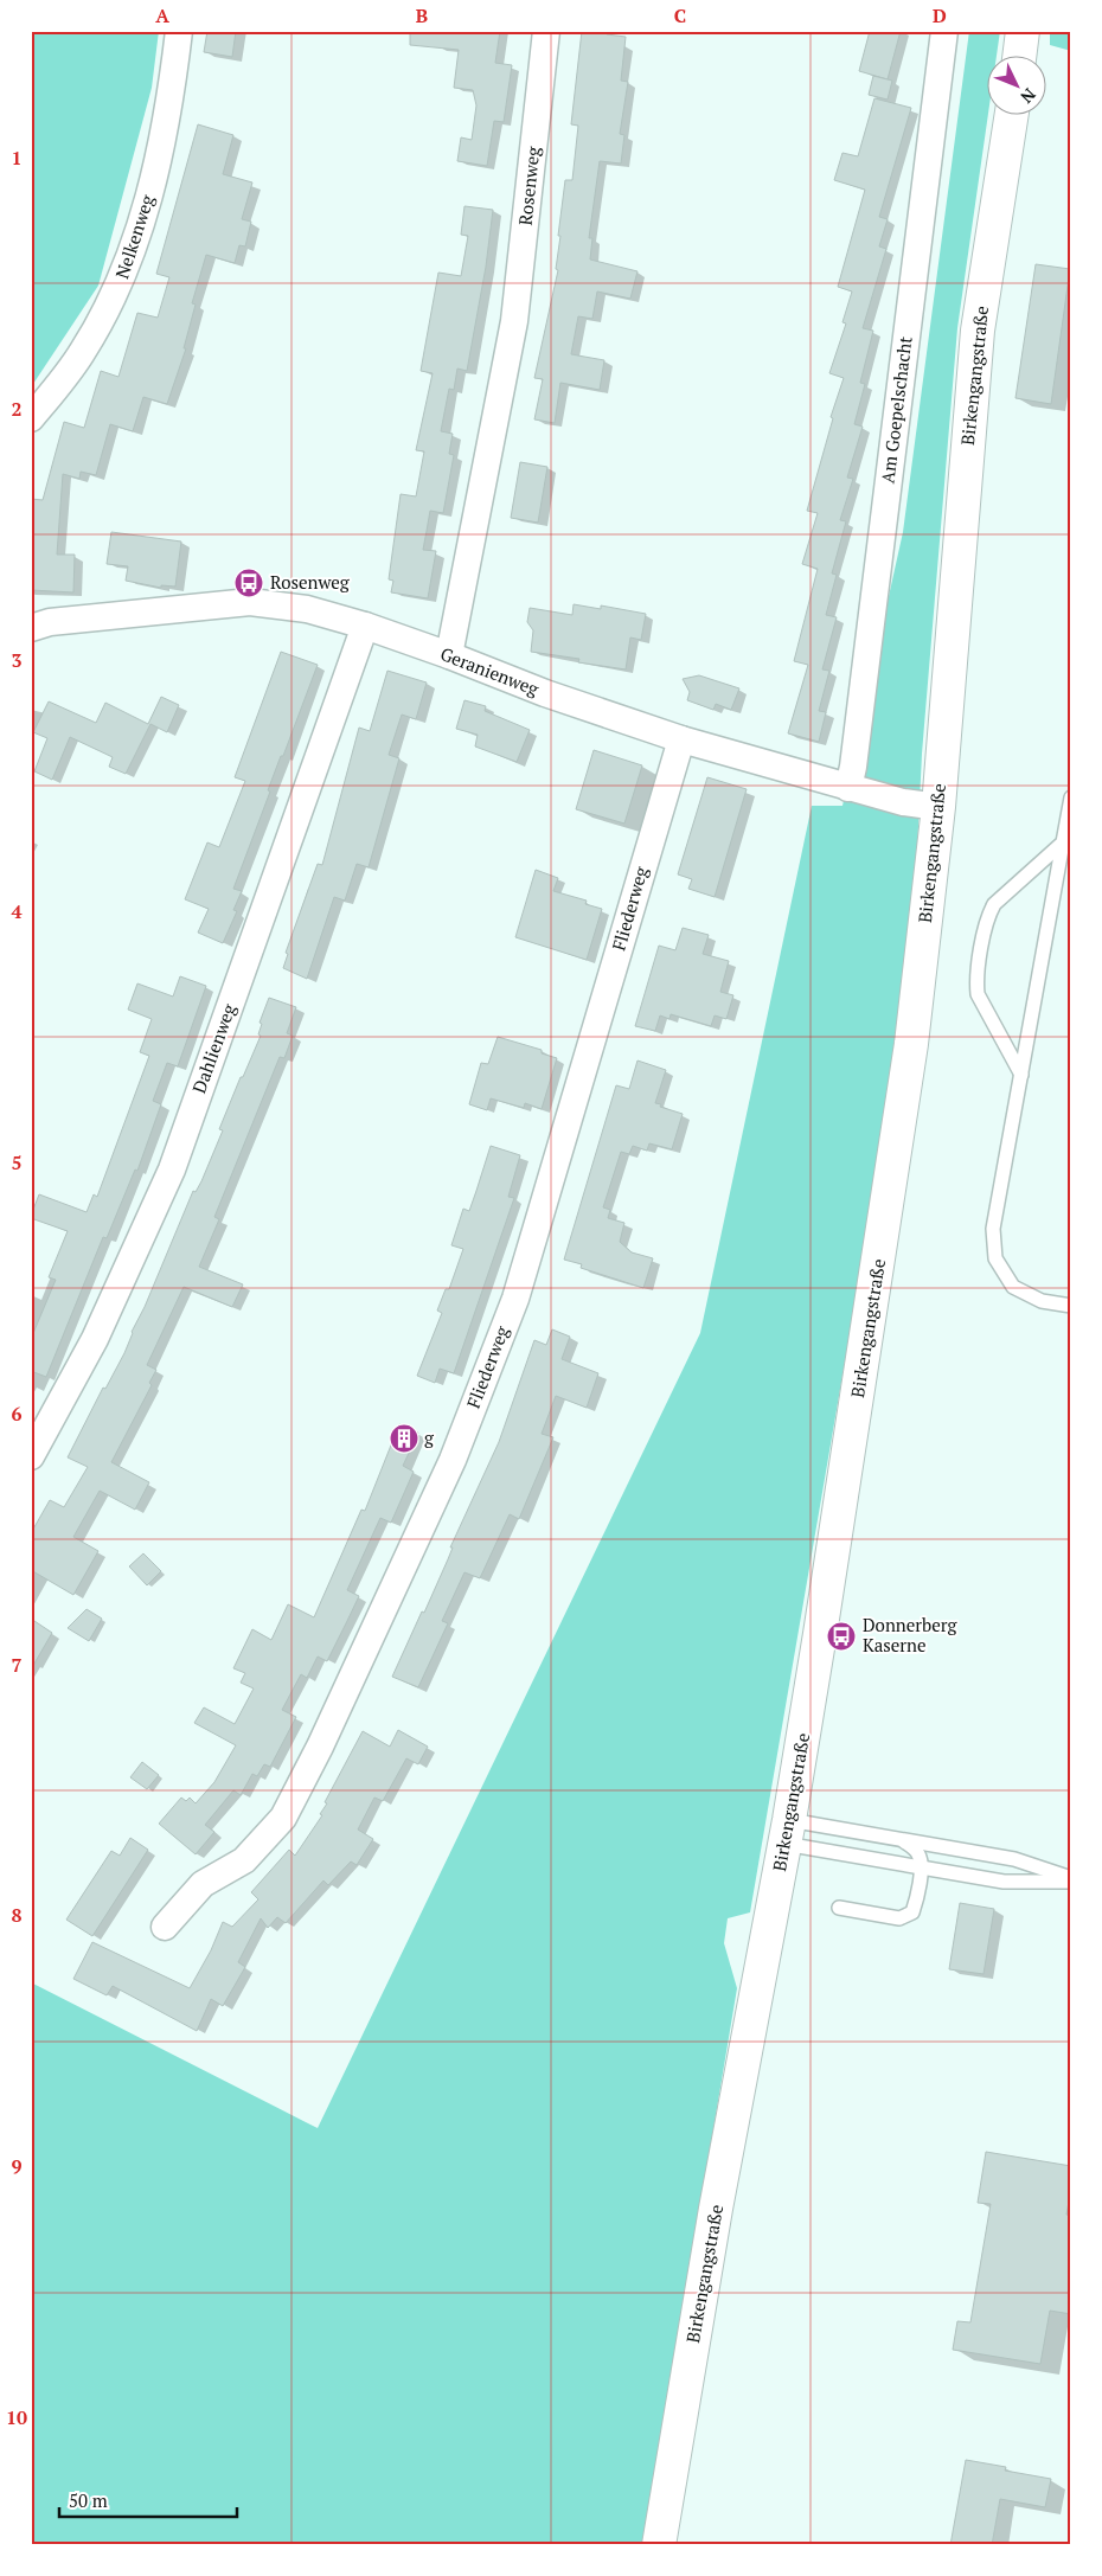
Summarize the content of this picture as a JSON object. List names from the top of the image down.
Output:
{
  "streets": {
    "street": [
      "Rosenweg",
      "Nelkenweg",
      "Birkengangstraße",
      "Am Goepelschacht",
      "Geranienweg",
      "Fliederweg",
      "Dahlienweg"
    ]
  },
  "crossings": [
    ["Rosenweg", "Geranienweg"],
    ["Birkengangstraße", "Geranienweg"],
    ["Am Goepelschacht", "Geranienweg"],
    ["Geranienweg", "Fliederweg"],
    ["Geranienweg", "Dahlienweg"]
  ],
  "places": {
    "bus stop": ["Rosenweg", "Donnerberg Kaserne"],
    "building": ["g"]
  },
  "scale_bar": "50 m",
  "north": "bottom right",
  "grid": {
    "columns": [
      "A",
      "B",
      "C",
      "D"
    ],
    "rows": [
      "1",
      "2",
      "3",
      "4",
      "5",
      "6",
      "7",
      "8",
      "9",
      "10"
    ]
  }
}
